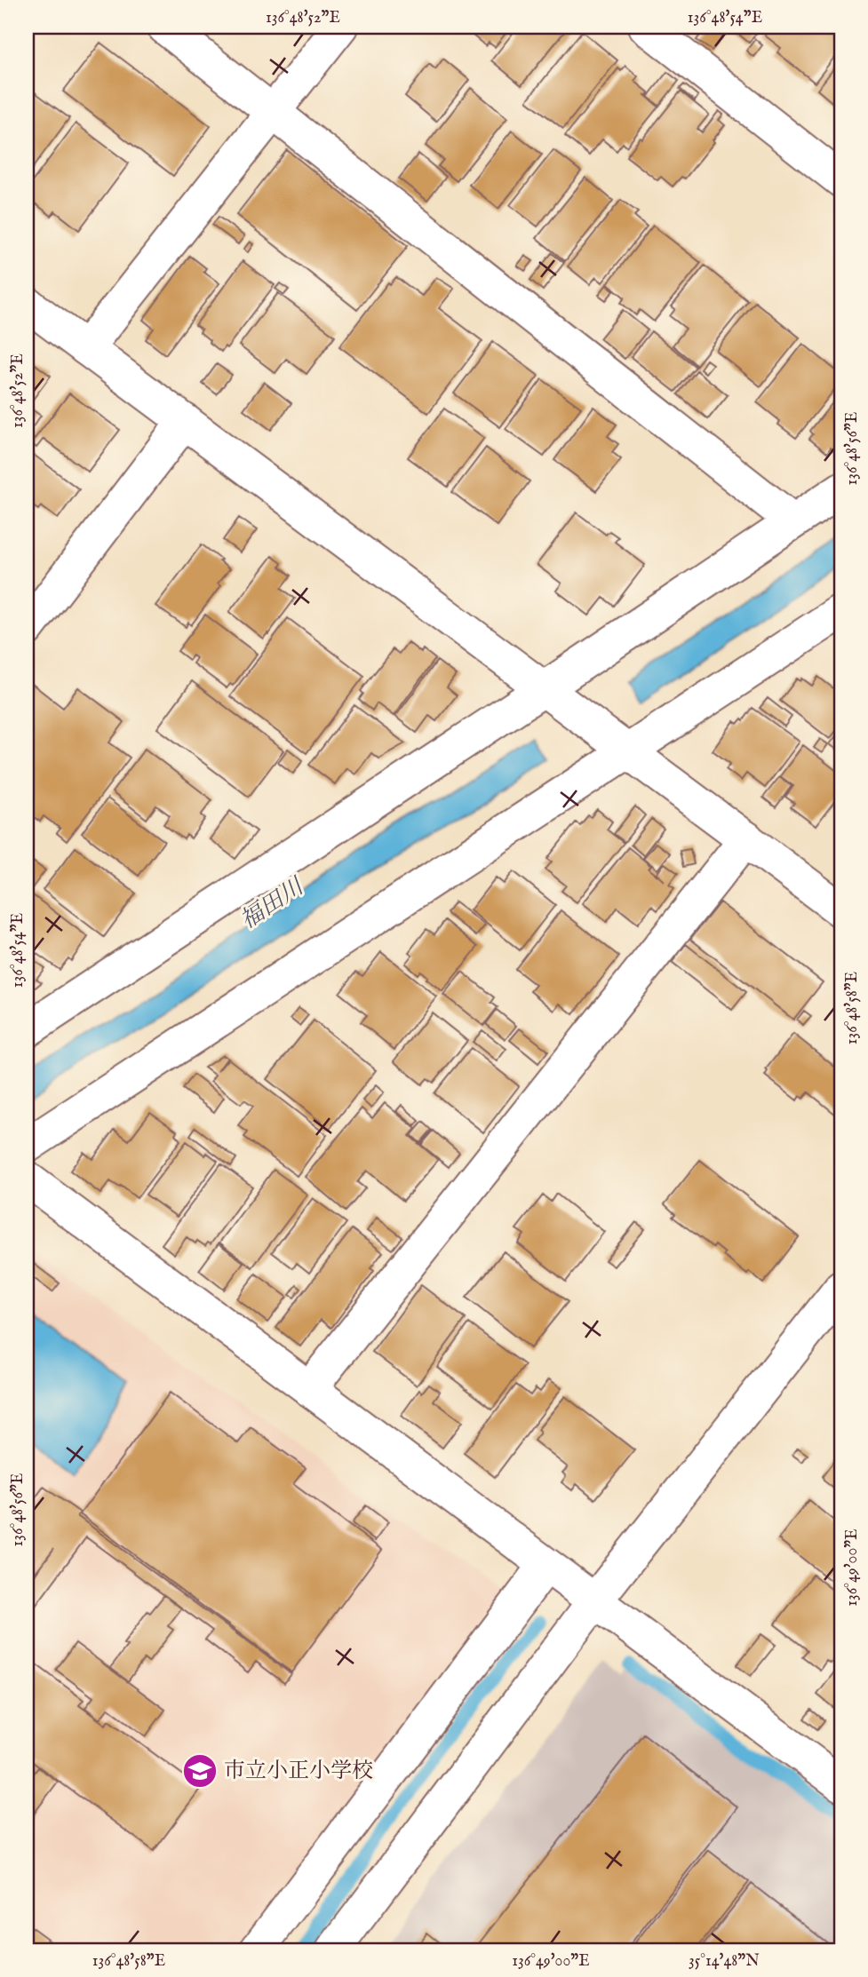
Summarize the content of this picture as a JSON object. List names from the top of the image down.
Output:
{
  "water": ["福田川"],
  "places": {
    "school or university": ["市立小正小学校"]
  },
  "coordinates": [
    "136°48'52\"E",
    "136°48'54\"E",
    "136°48'56\"E",
    "136°48'58\"E",
    "136°49'00\"E",
    "35°14'48\"N"
  ]
}
